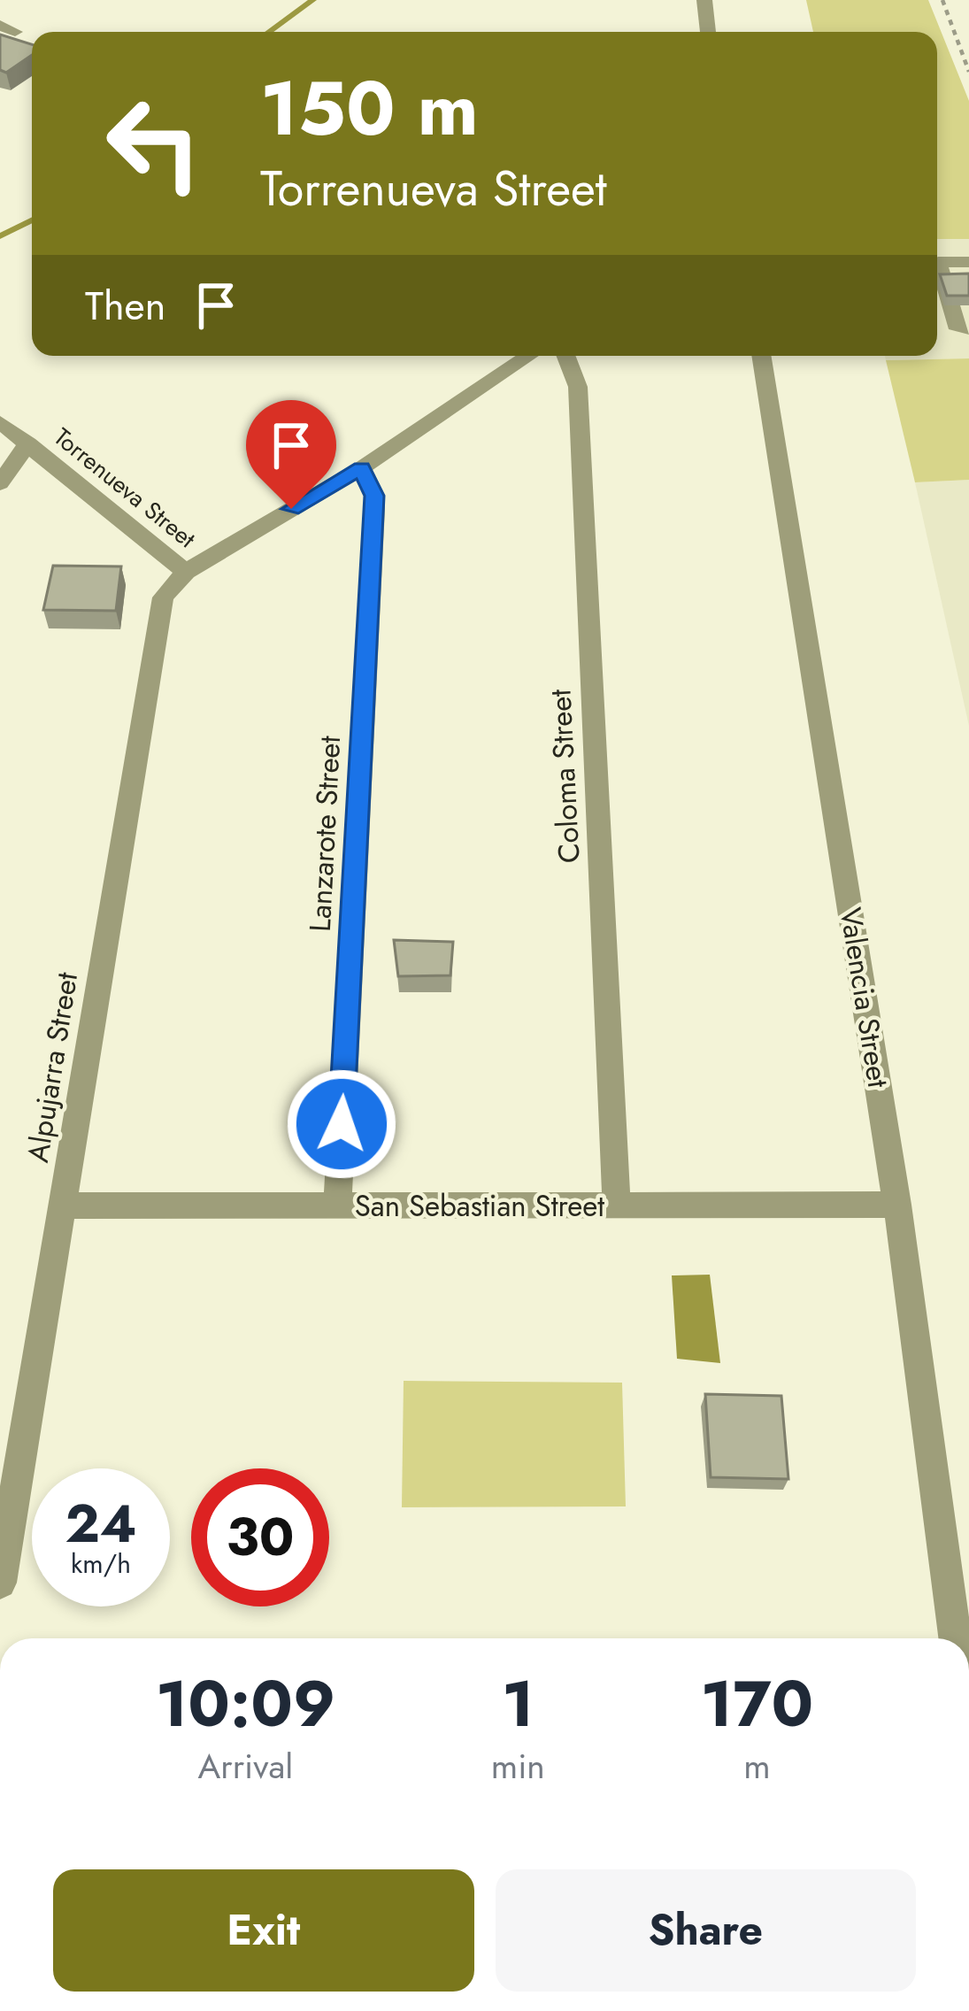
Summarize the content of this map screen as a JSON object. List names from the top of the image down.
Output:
{
  "streets": {
    "street": [
      "Torrenueva Street",
      "Coloma Street",
      "Lanzarote Street",
      "Valencia Street",
      "Alpujarra Street",
      "San Sebastian Street"
    ]
  },
  "crossings": [
    ["Torrenueva Street", "Lanzarote Street"],
    ["Torrenueva Street", "Alpujarra Street"],
    ["Coloma Street", "San Sebastian Street"],
    ["Lanzarote Street", "San Sebastian Street"],
    ["Valencia Street", "San Sebastian Street"],
    ["Alpujarra Street", "San Sebastian Street"]
  ],
  "page": {
    "turn": ["150 m", "Torrenueva Street"],
    "then": "Then",
    "speed": "24 km/h",
    "limit": "30",
    "eta": [
      "10:09",
      "Arrival",
      "1",
      "min",
      "170",
      "m"
    ],
    "buttons": ["Exit", "Share"]
  }
}
